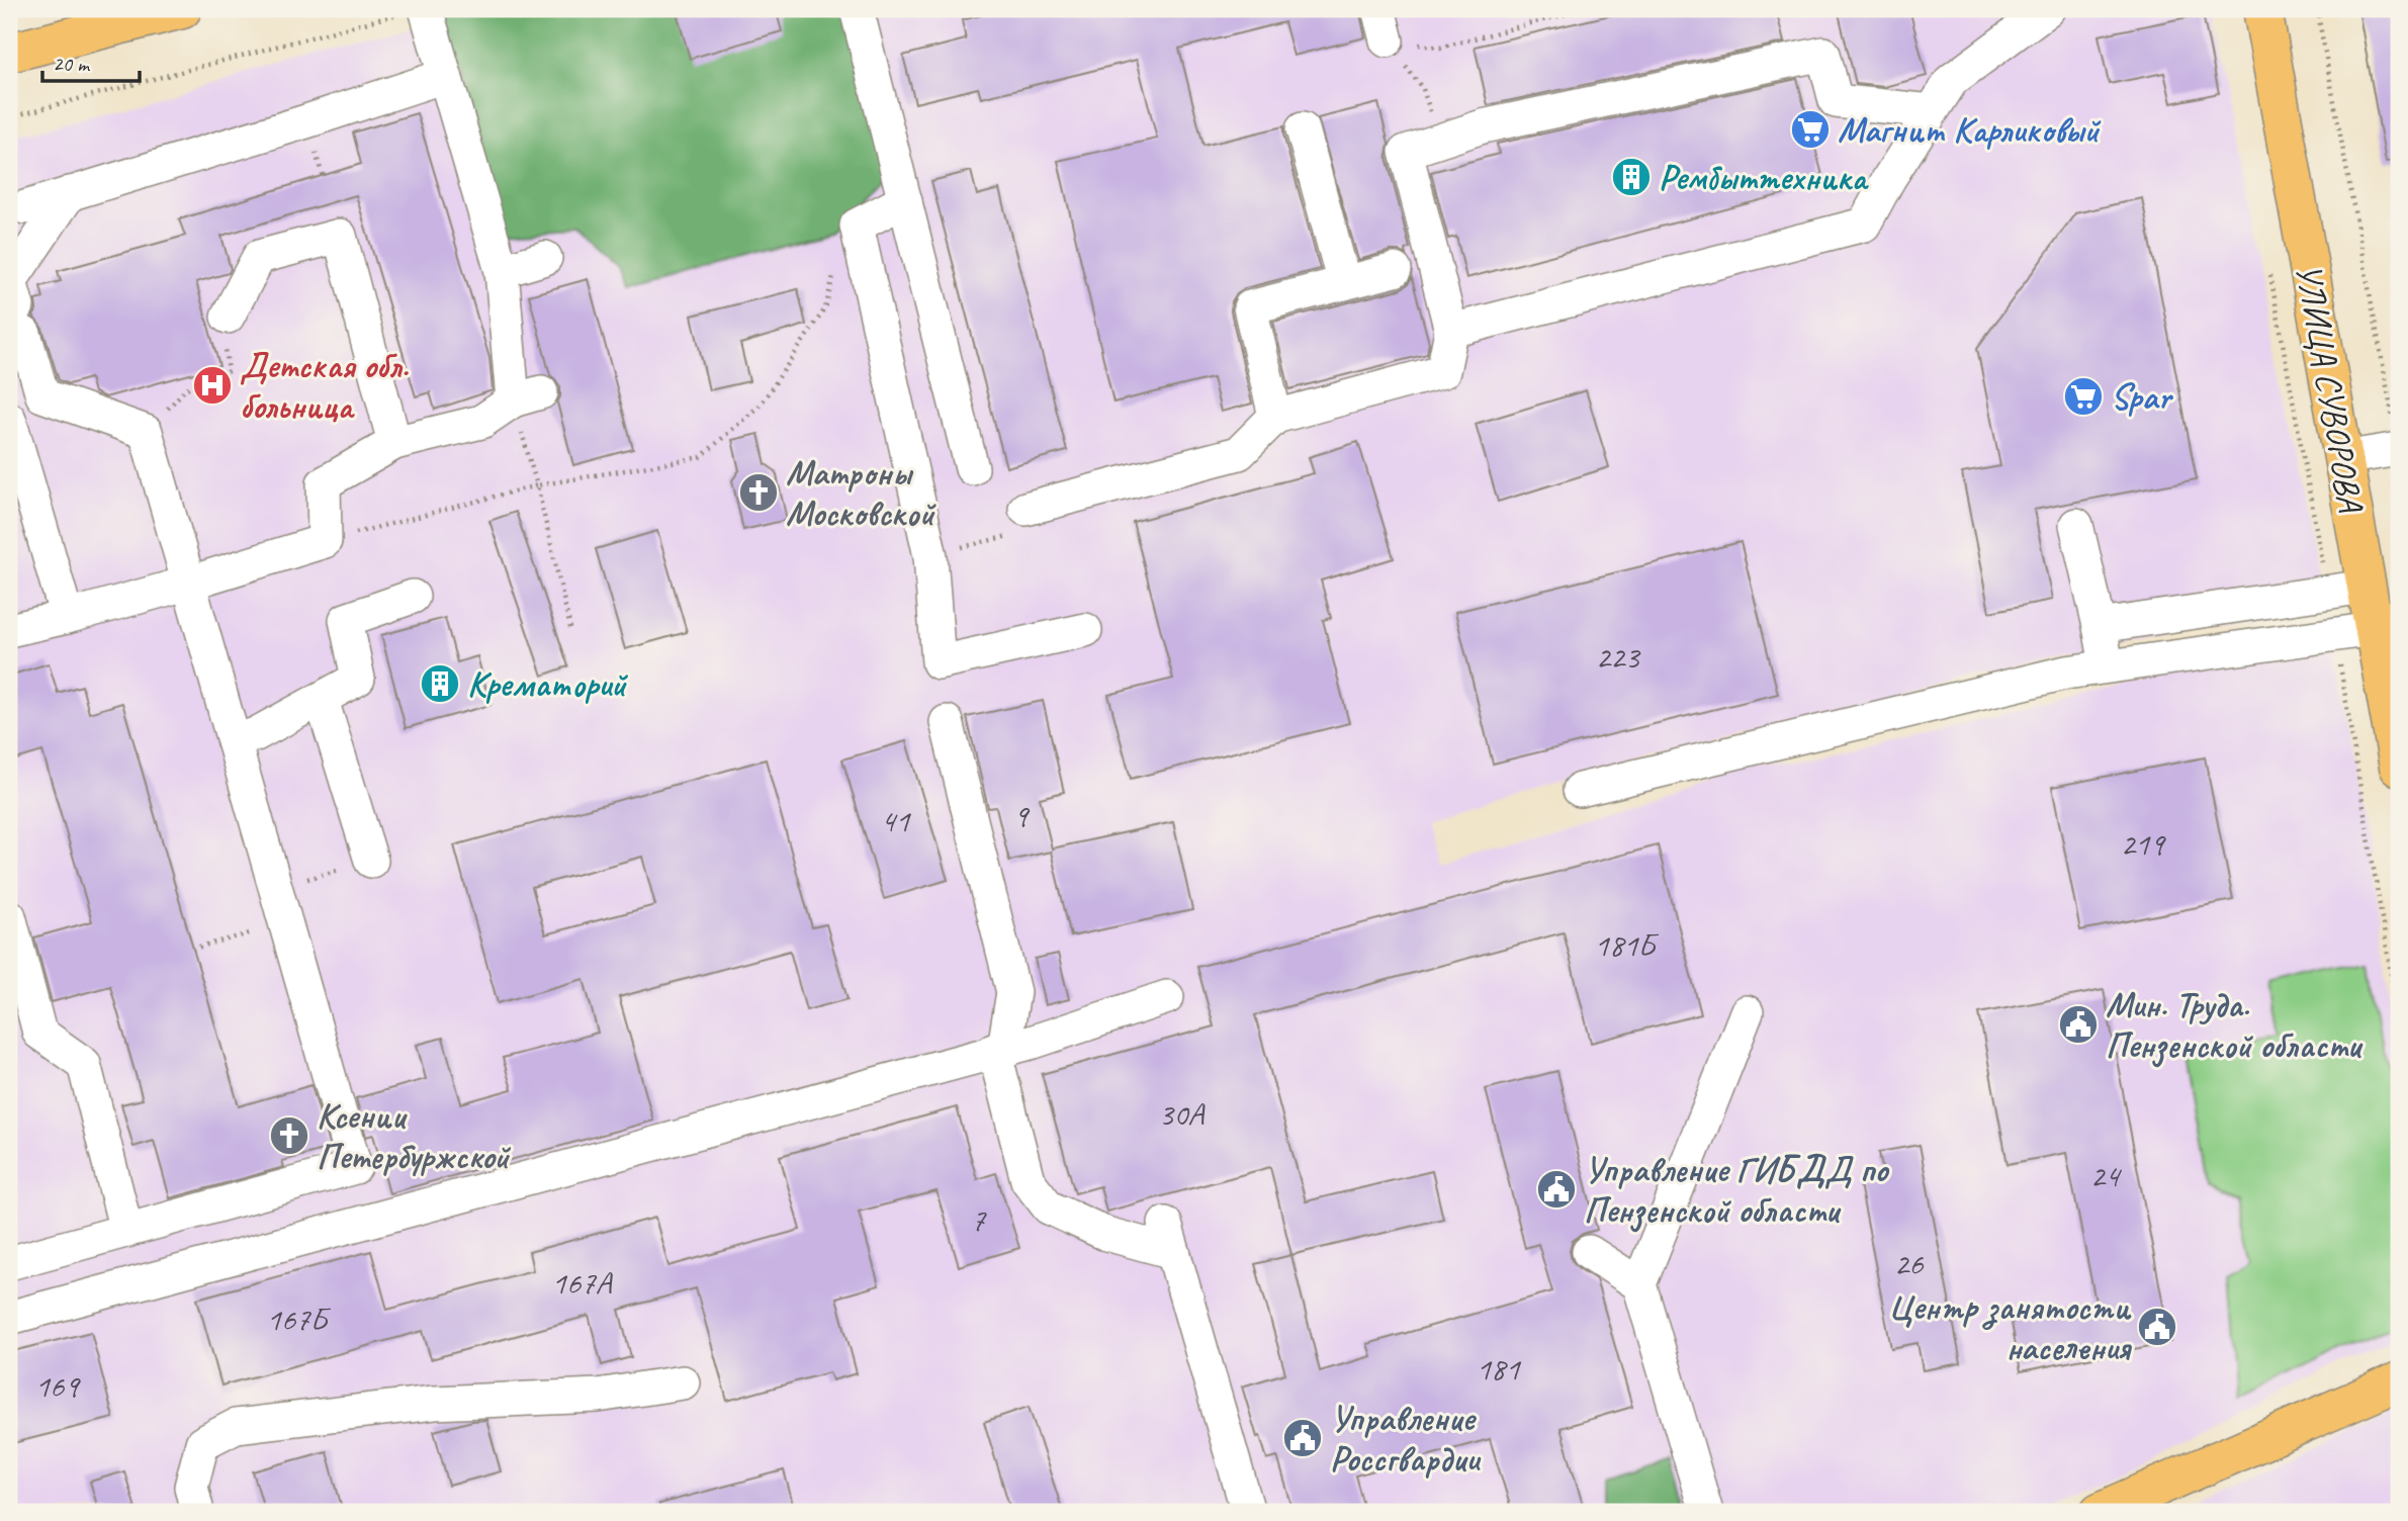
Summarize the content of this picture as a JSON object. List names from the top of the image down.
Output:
{
  "streets": {
    "main road": ["УЛИЦА СУВОРОВА"]
  },
  "places": {
    "supermarket": ["Магнит Карликовый", "Spar"],
    "building": ["Рембыттехника", "Крематорий"],
    "hospital": ["Детская обл. больница"],
    "church": ["Матроны Московской", "Ксении Петербуржской"],
    "public building": [
      "Мин. Труда. Пензенской области",
      "Управление ГИБДД по Пензенской области",
      "Центр занятости населения",
      "Управление Россгвардии"
    ]
  },
  "house_numbers": [
    "223",
    "9",
    "41",
    "219",
    "181Б",
    "30А",
    "24",
    "7",
    "26",
    "167А",
    "167Б",
    "181",
    "169"
  ],
  "scale_bar": "20 m"
}
